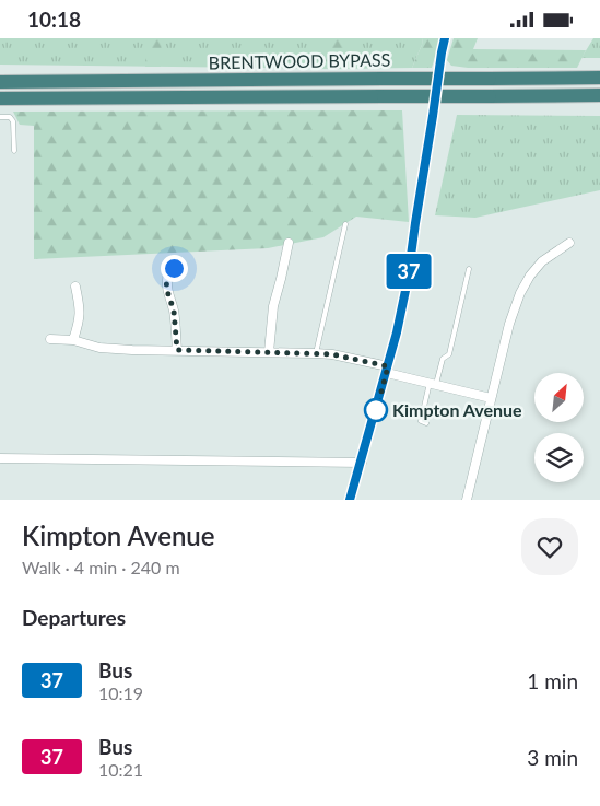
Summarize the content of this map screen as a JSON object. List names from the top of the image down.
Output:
{
  "streets": {
    "highway": ["BRENTWOOD BYPASS"]
  },
  "places": ["Kimpton Avenue"],
  "lines": ["bus line 37"],
  "north": "top right",
  "page": {
    "status": "10:18",
    "on_map": "37",
    "heading": [
      ["Kimpton Avenue", "Walk · 4 min · 240 m"],
      "Departures"
    ],
    "list": [
      {
        "mark": "37",
        "name": "Bus",
        "note": "10:19",
        "value": "1 min"
      },
      {
        "mark": "37",
        "name": "Bus",
        "note": "10:21",
        "value": "3 min"
      }
    ]
  }
}
